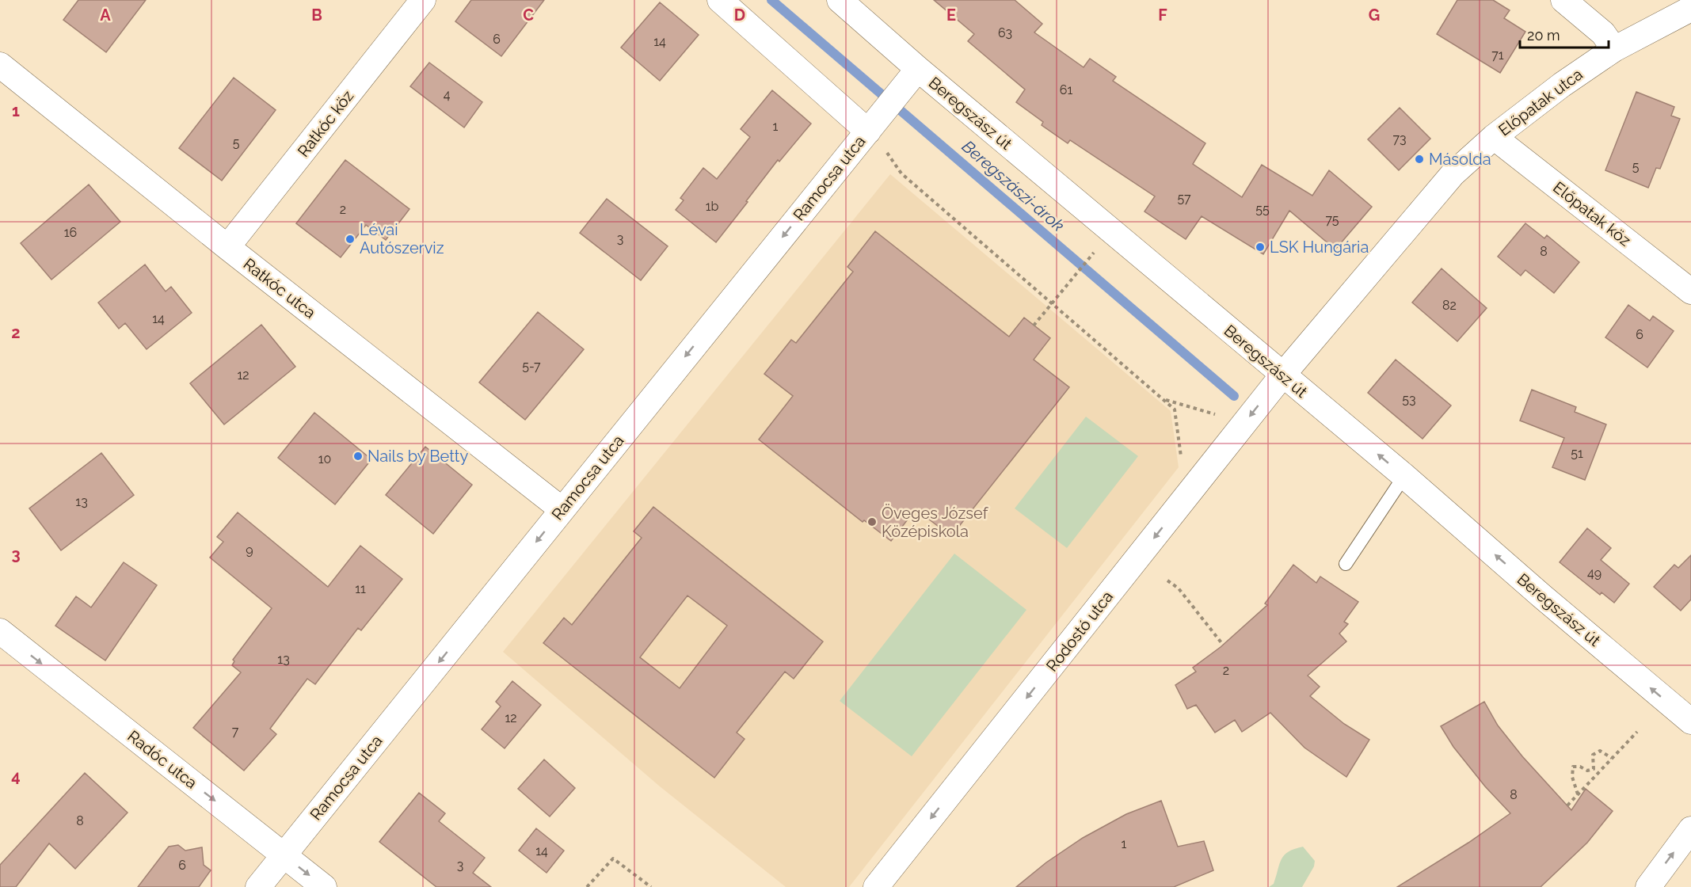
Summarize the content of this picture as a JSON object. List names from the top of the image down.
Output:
{
  "streets": {
    "street": [
      "Előpatak utca",
      "Beregszász út",
      "Ratkóc köz",
      "Ramocsa utca",
      "Előpatak köz",
      "Ratkóc utca",
      "Rodostó utca",
      "Radóc utca"
    ]
  },
  "crossings": [
    ["Előpatak utca", "Beregszász út"],
    ["Előpatak utca", "Előpatak köz"],
    ["Előpatak utca", "Rodostó utca"],
    ["Beregszász út", "Ramocsa utca"],
    ["Beregszász út", "Rodostó utca"],
    ["Ratkóc köz", "Ratkóc utca"],
    ["Ramocsa utca", "Ratkóc utca"],
    ["Ramocsa utca", "Radóc utca"]
  ],
  "one_way": [
    "Beregszász út",
    "Ramocsa utca",
    "Rodostó utca",
    "Radóc utca"
  ],
  "water": ["Beregszászi-árok"],
  "places": [
    "Másolda",
    "Lévai Autószerviz",
    "LSK Hungária",
    "Nails by Betty",
    "Öveges József Középiskola"
  ],
  "house_numbers": [
    "63",
    "6",
    "14",
    "71",
    "61",
    "4",
    "1",
    "73",
    "5",
    "5",
    "57",
    "1b",
    "2",
    "55",
    "75",
    "16",
    "3",
    "8",
    "82",
    "14",
    "6",
    "5-7",
    "12",
    "53",
    "51",
    "10",
    "13",
    "9",
    "49",
    "11",
    "13",
    "2",
    "12",
    "7",
    "8",
    "8",
    "1",
    "14",
    "6",
    "3"
  ],
  "scale_bar": "20 m",
  "grid": {
    "columns": [
      "A",
      "B",
      "C",
      "D",
      "E",
      "F",
      "G"
    ],
    "rows": [
      "1",
      "2",
      "3",
      "4"
    ]
  }
}
